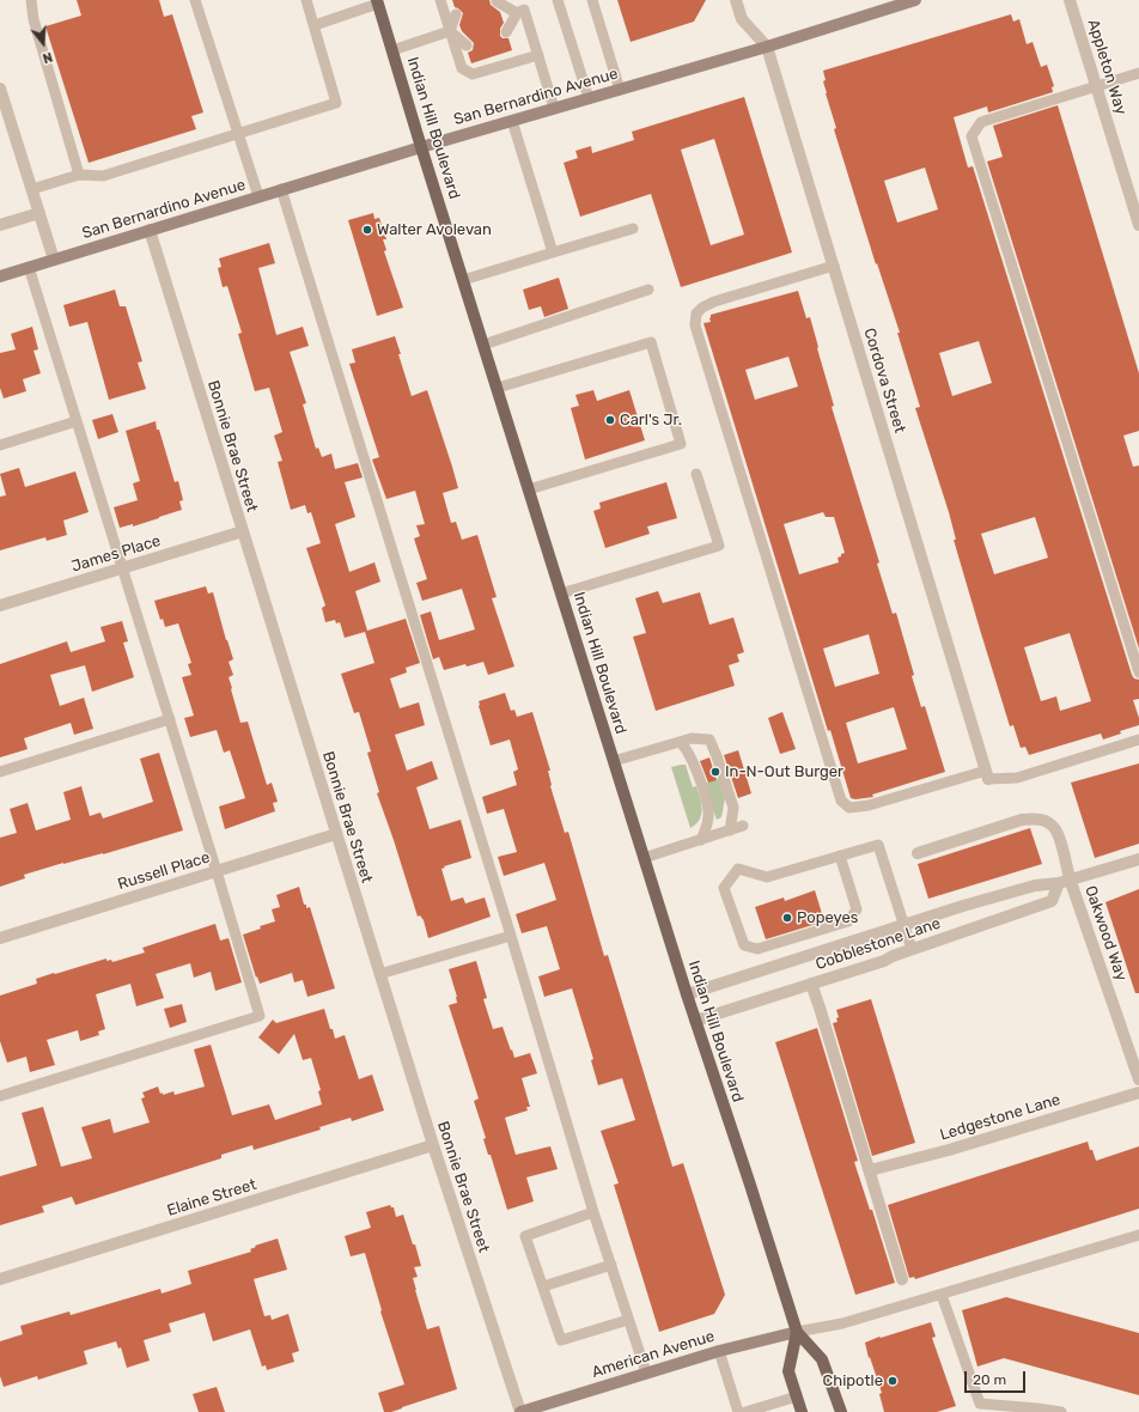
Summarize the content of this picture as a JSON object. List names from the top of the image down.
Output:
{
  "streets": {
    "main road": ["San Bernardino Avenue", "Indian Hill Boulevard", "American Avenue"],
    "street": [
      "Appleton Way",
      "Cordova Street",
      "Bonnie Brae Street",
      "James Place",
      "Russell Place",
      "Oakwood Way",
      "Cobblestone Lane",
      "Ledgestone Lane",
      "Elaine Street"
    ]
  },
  "crossings": [
    ["San Bernardino Avenue", "Indian Hill Boulevard"],
    ["San Bernardino Avenue", "Cordova Street"],
    ["San Bernardino Avenue", "Bonnie Brae Street"],
    ["Indian Hill Boulevard", "Cobblestone Lane"],
    ["Indian Hill Boulevard", "American Avenue"],
    ["Bonnie Brae Street", "James Place"],
    ["Bonnie Brae Street", "Russell Place"],
    ["Bonnie Brae Street", "Elaine Street"],
    ["Bonnie Brae Street", "American Avenue"],
    ["Oakwood Way", "Cobblestone Lane"]
  ],
  "places": [
    "Walter Avolevan",
    "Carl's Jr.",
    "In-N-Out Burger",
    "Popeyes",
    "Chipotle"
  ],
  "scale_bar": "20 m",
  "north": "bottom"
}
